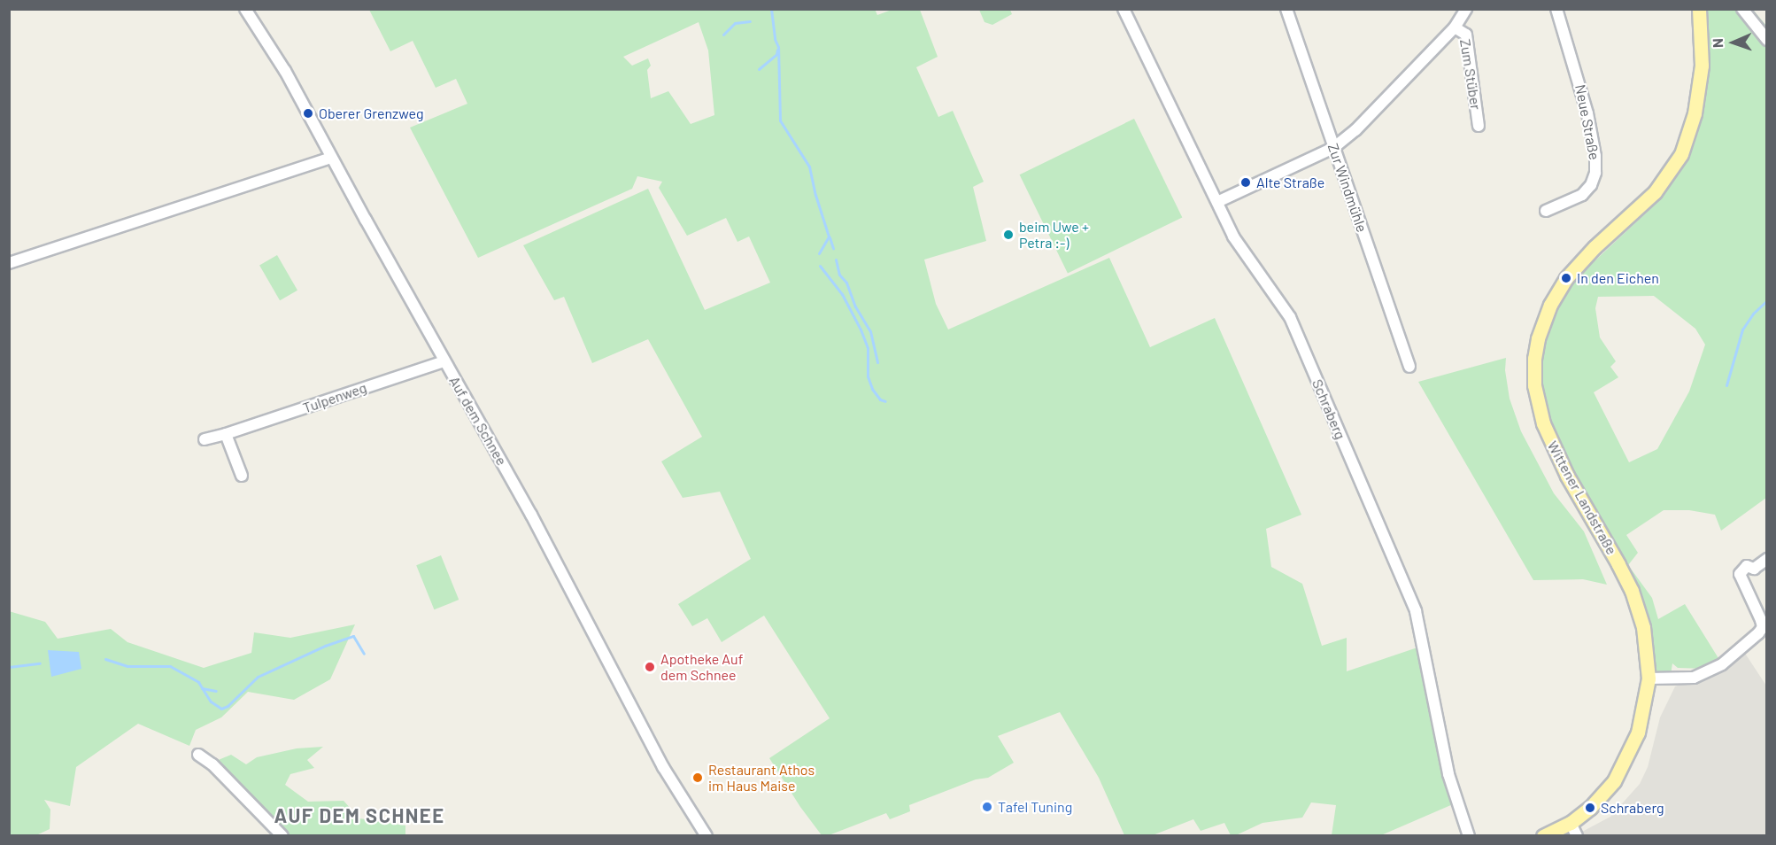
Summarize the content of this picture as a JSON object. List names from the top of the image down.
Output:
{
  "streets": {
    "main road": ["Wittener Landstraße"],
    "street": [
      "Zum Stüber",
      "Neue Straße",
      "Zur Windmühle",
      "Tulpenweg",
      "Schraberg",
      "Auf dem Schnee"
    ]
  },
  "crossings": [
    ["Tulpenweg", "Auf dem Schnee"]
  ],
  "districts": ["AUF DEM SCHNEE"],
  "places": [
    "Oberer Grenzweg",
    "Alte Straße",
    "beim Uwe + Petra :-)",
    "In den Eichen",
    "Apotheke Auf dem Schnee",
    "Restaurant Athos im Haus Maise",
    "Tafel Tuning",
    "Schraberg"
  ],
  "north": "left"
}
